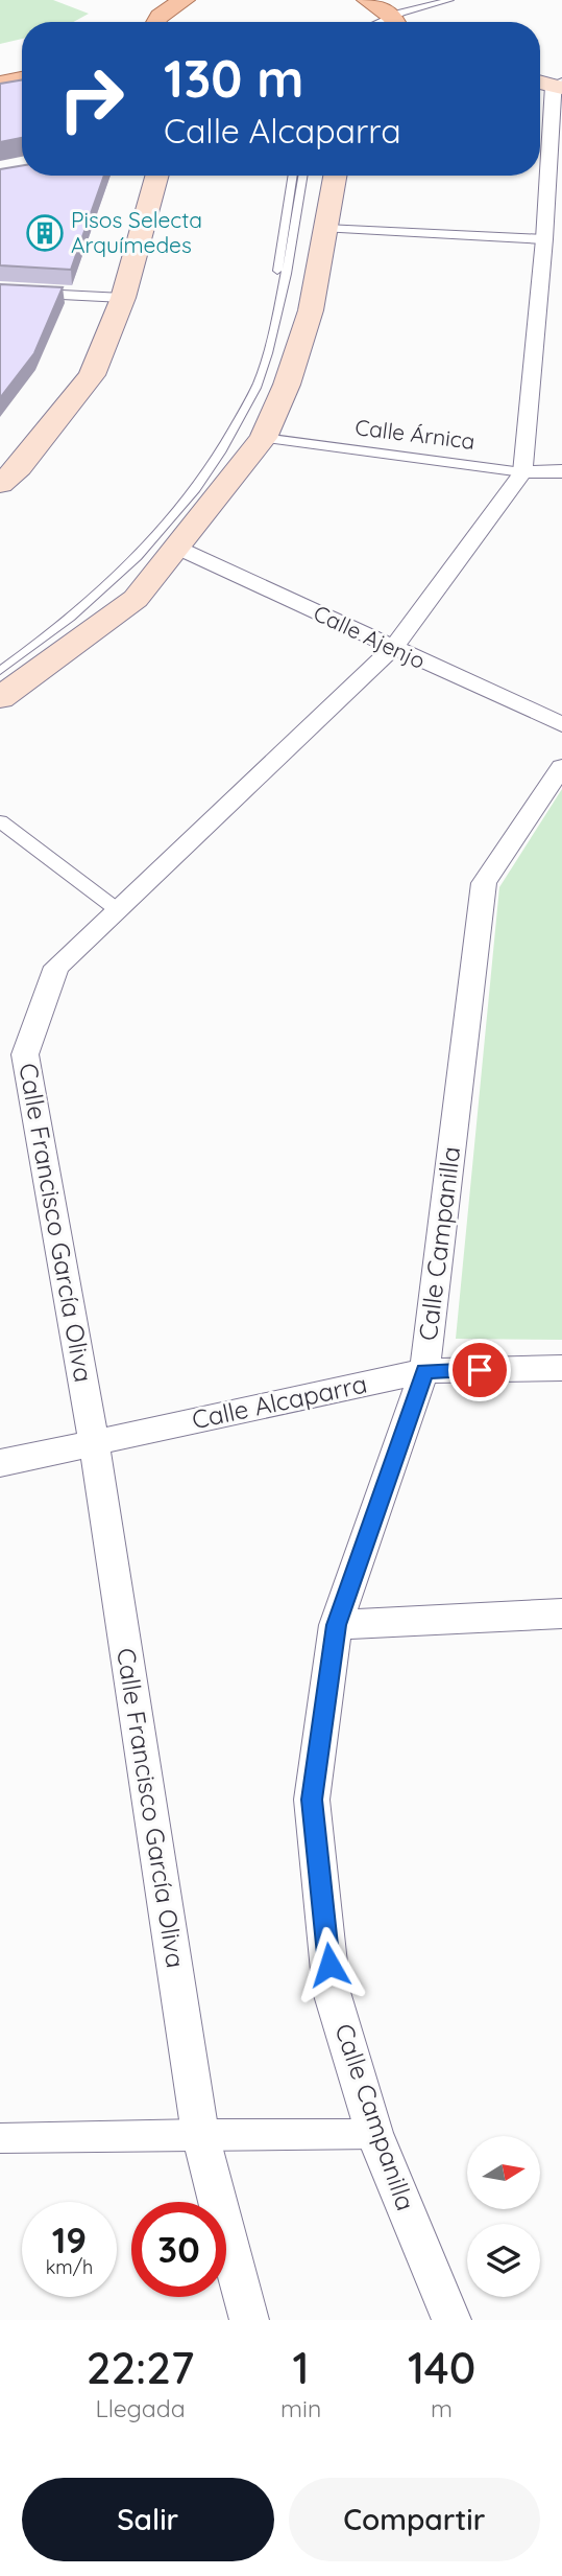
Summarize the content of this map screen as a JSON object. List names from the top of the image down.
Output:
{
  "streets": {
    "street": [
      "Calle Árnica",
      "Calle Ajenjo",
      "Calle Francisco García Oliva",
      "Calle Campanilla",
      "Calle Alcaparra"
    ]
  },
  "crossings": [
    ["Calle Árnica", "Calle Francisco García Oliva"],
    ["Calle Ajenjo", "Calle Francisco García Oliva"],
    ["Calle Francisco García Oliva", "Calle Alcaparra"],
    ["Calle Campanilla", "Calle Alcaparra"]
  ],
  "places": {
    "building": ["Pisos Selecta Arquímedes"]
  },
  "north": "right",
  "page": {
    "turn": ["130 m", "Calle Alcaparra"],
    "speed": "19 km/h",
    "limit": "30",
    "eta": [
      "22:27",
      "Llegada",
      "1",
      "min",
      "140",
      "m"
    ],
    "buttons": ["Salir", "Compartir"]
  }
}
